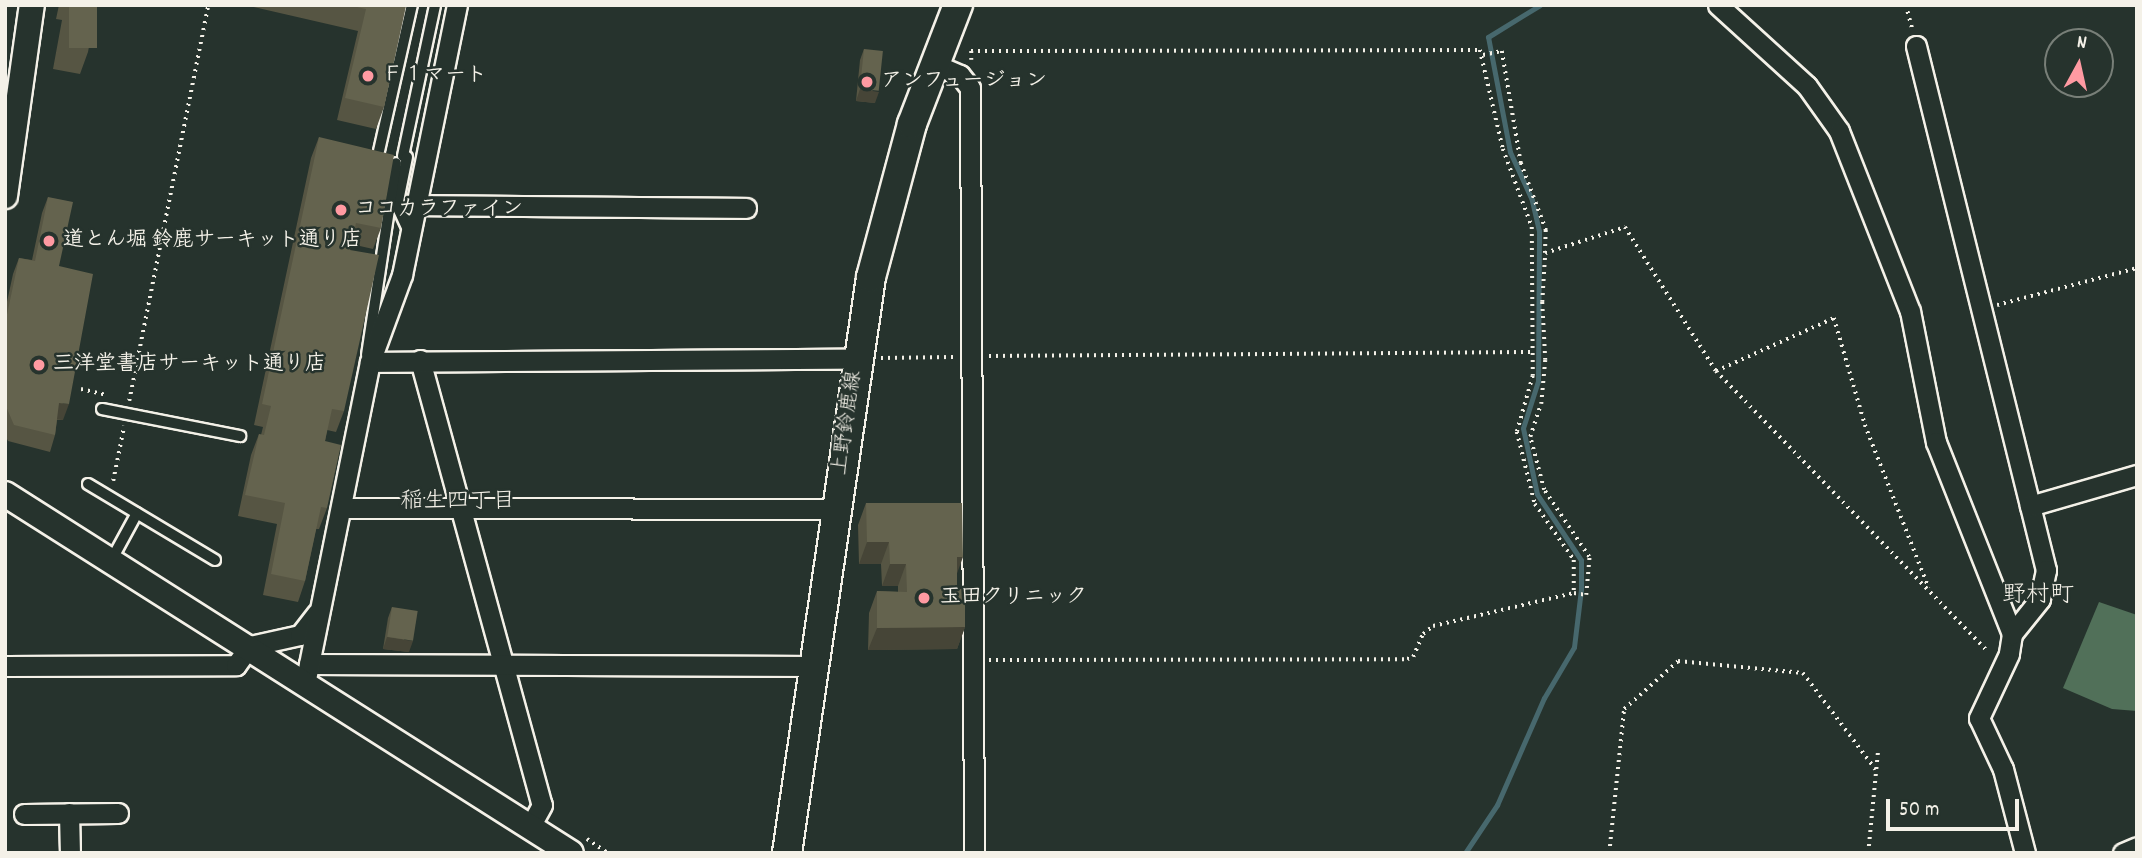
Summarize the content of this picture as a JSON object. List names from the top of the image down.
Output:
{
  "streets": {
    "main road": ["上野鈴鹿線"]
  },
  "districts": ["稲生四丁目", "野村町"],
  "places": [
    "Ｆ１マート",
    "アンフュージョン",
    "ココカラファイン",
    "道とん堀 鈴鹿サーキット通り店",
    "三洋堂書店サーキット通り店",
    "玉田クリニック"
  ],
  "scale_bar": "50 m",
  "north": "top"
}
